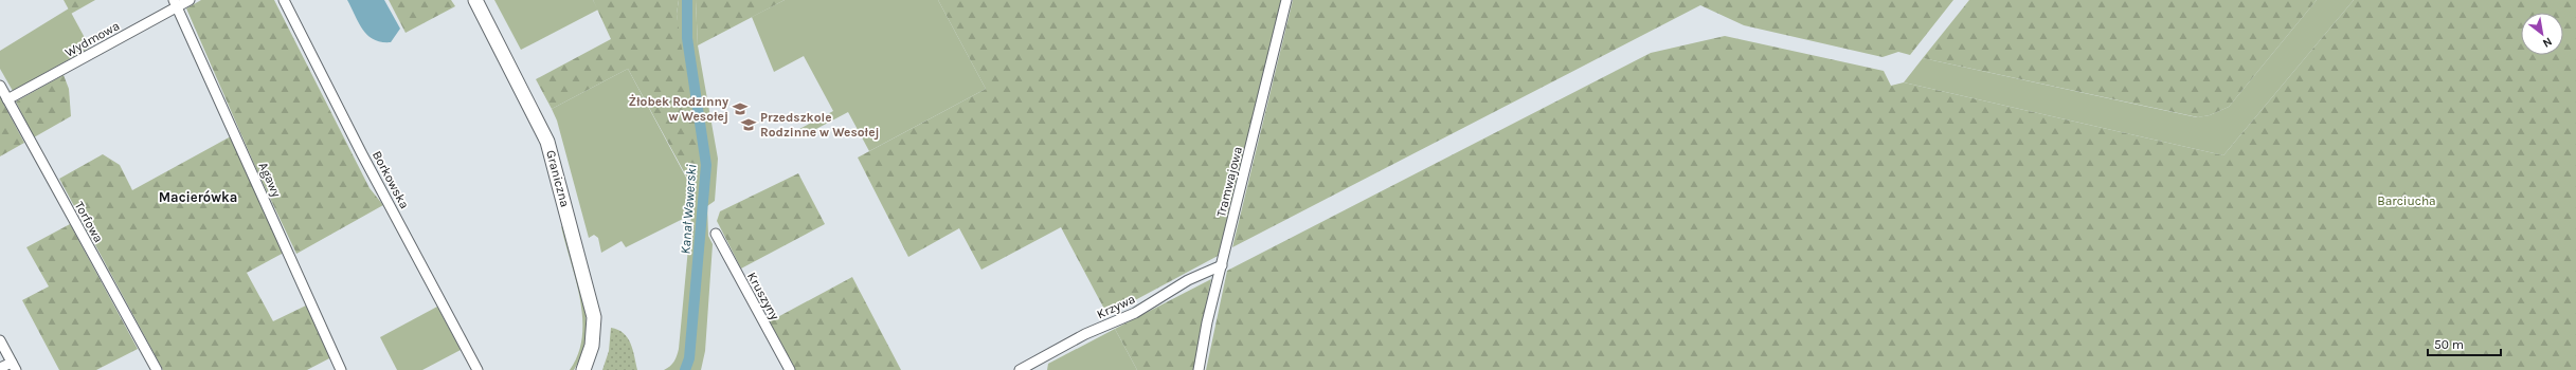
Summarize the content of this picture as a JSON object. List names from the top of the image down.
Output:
{
  "streets": {
    "street": [
      "Wydmowa",
      "Graniczna",
      "Agawy",
      "Borkowska",
      "Tramwajowa",
      "Torfowa",
      "Kruszyny",
      "Krzywa"
    ]
  },
  "crossings": [
    ["Wydmowa", "Agawy"],
    ["Wydmowa", "Torfowa"],
    ["Tramwajowa", "Krzywa"]
  ],
  "districts": ["Macierówka"],
  "water": ["Kanał Wawerski"],
  "parks": ["Barciucha"],
  "places": {
    "school or university": ["Żłobek Rodzinny w Wesołej", "Przedszkole Rodzinne w Wesołej"]
  },
  "scale_bar": "50 m",
  "north": "bottom right"
}
